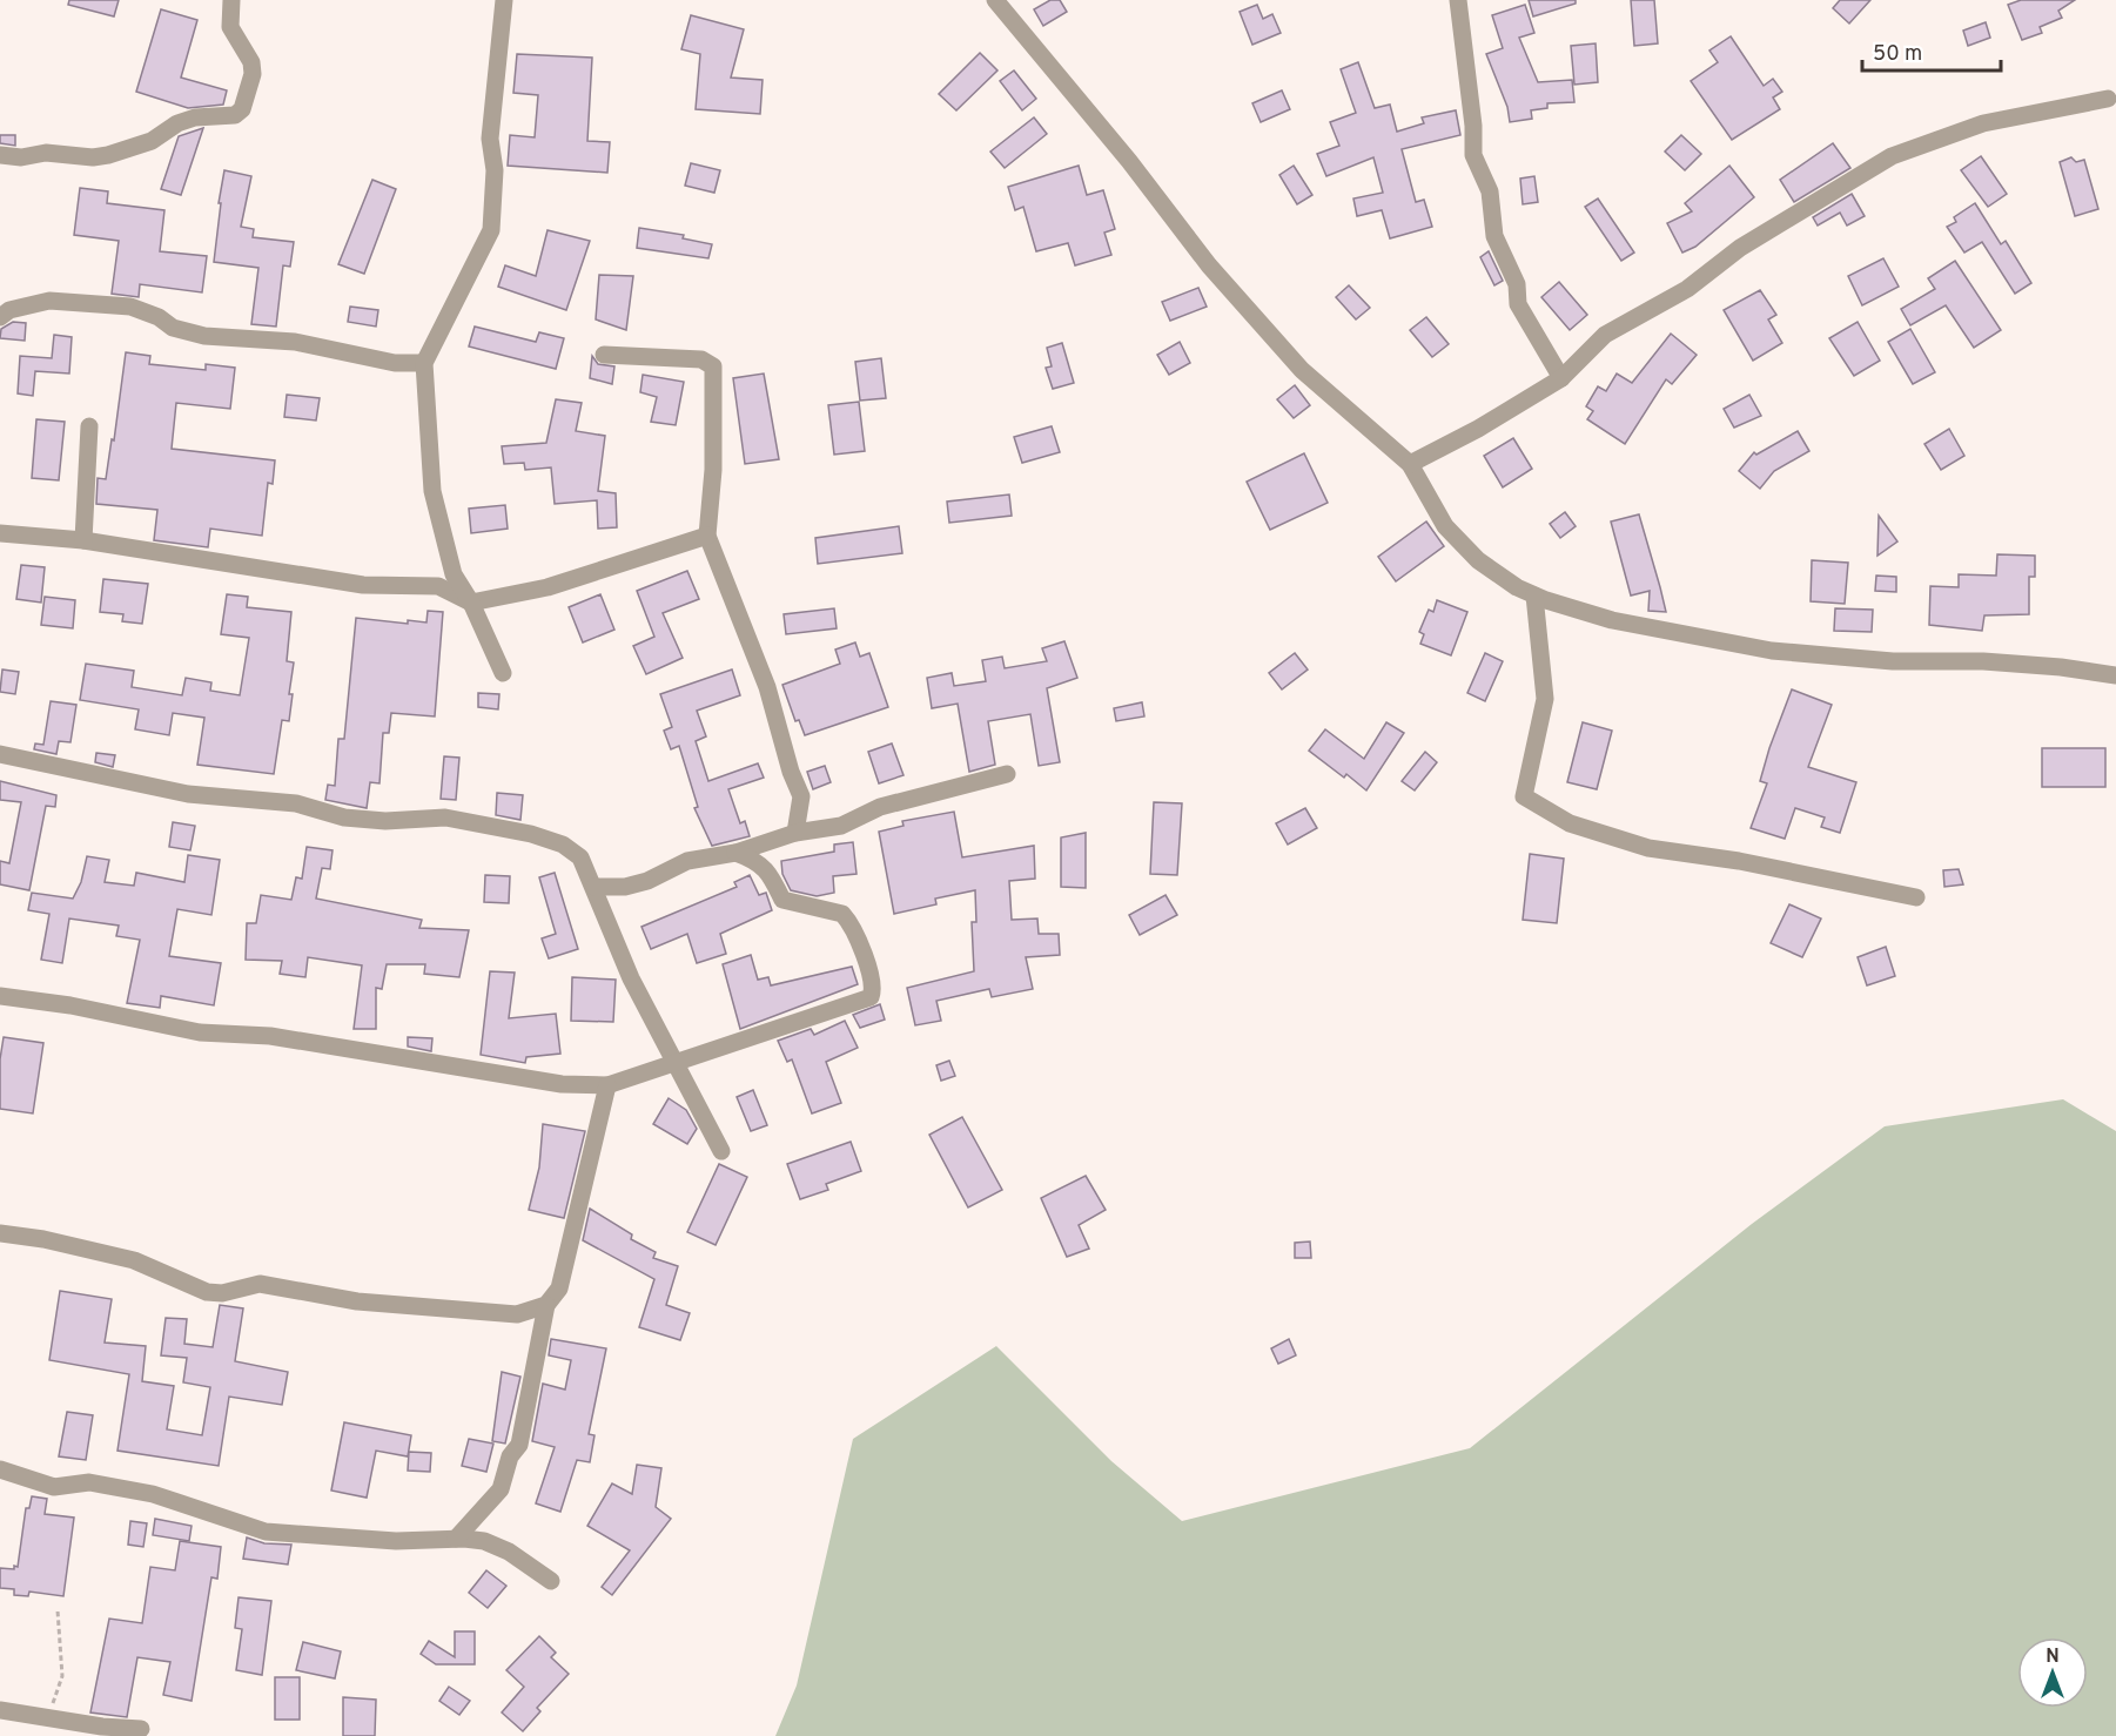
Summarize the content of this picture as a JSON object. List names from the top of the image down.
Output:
{
  "scale_bar": "50 m",
  "north": "top"
}
